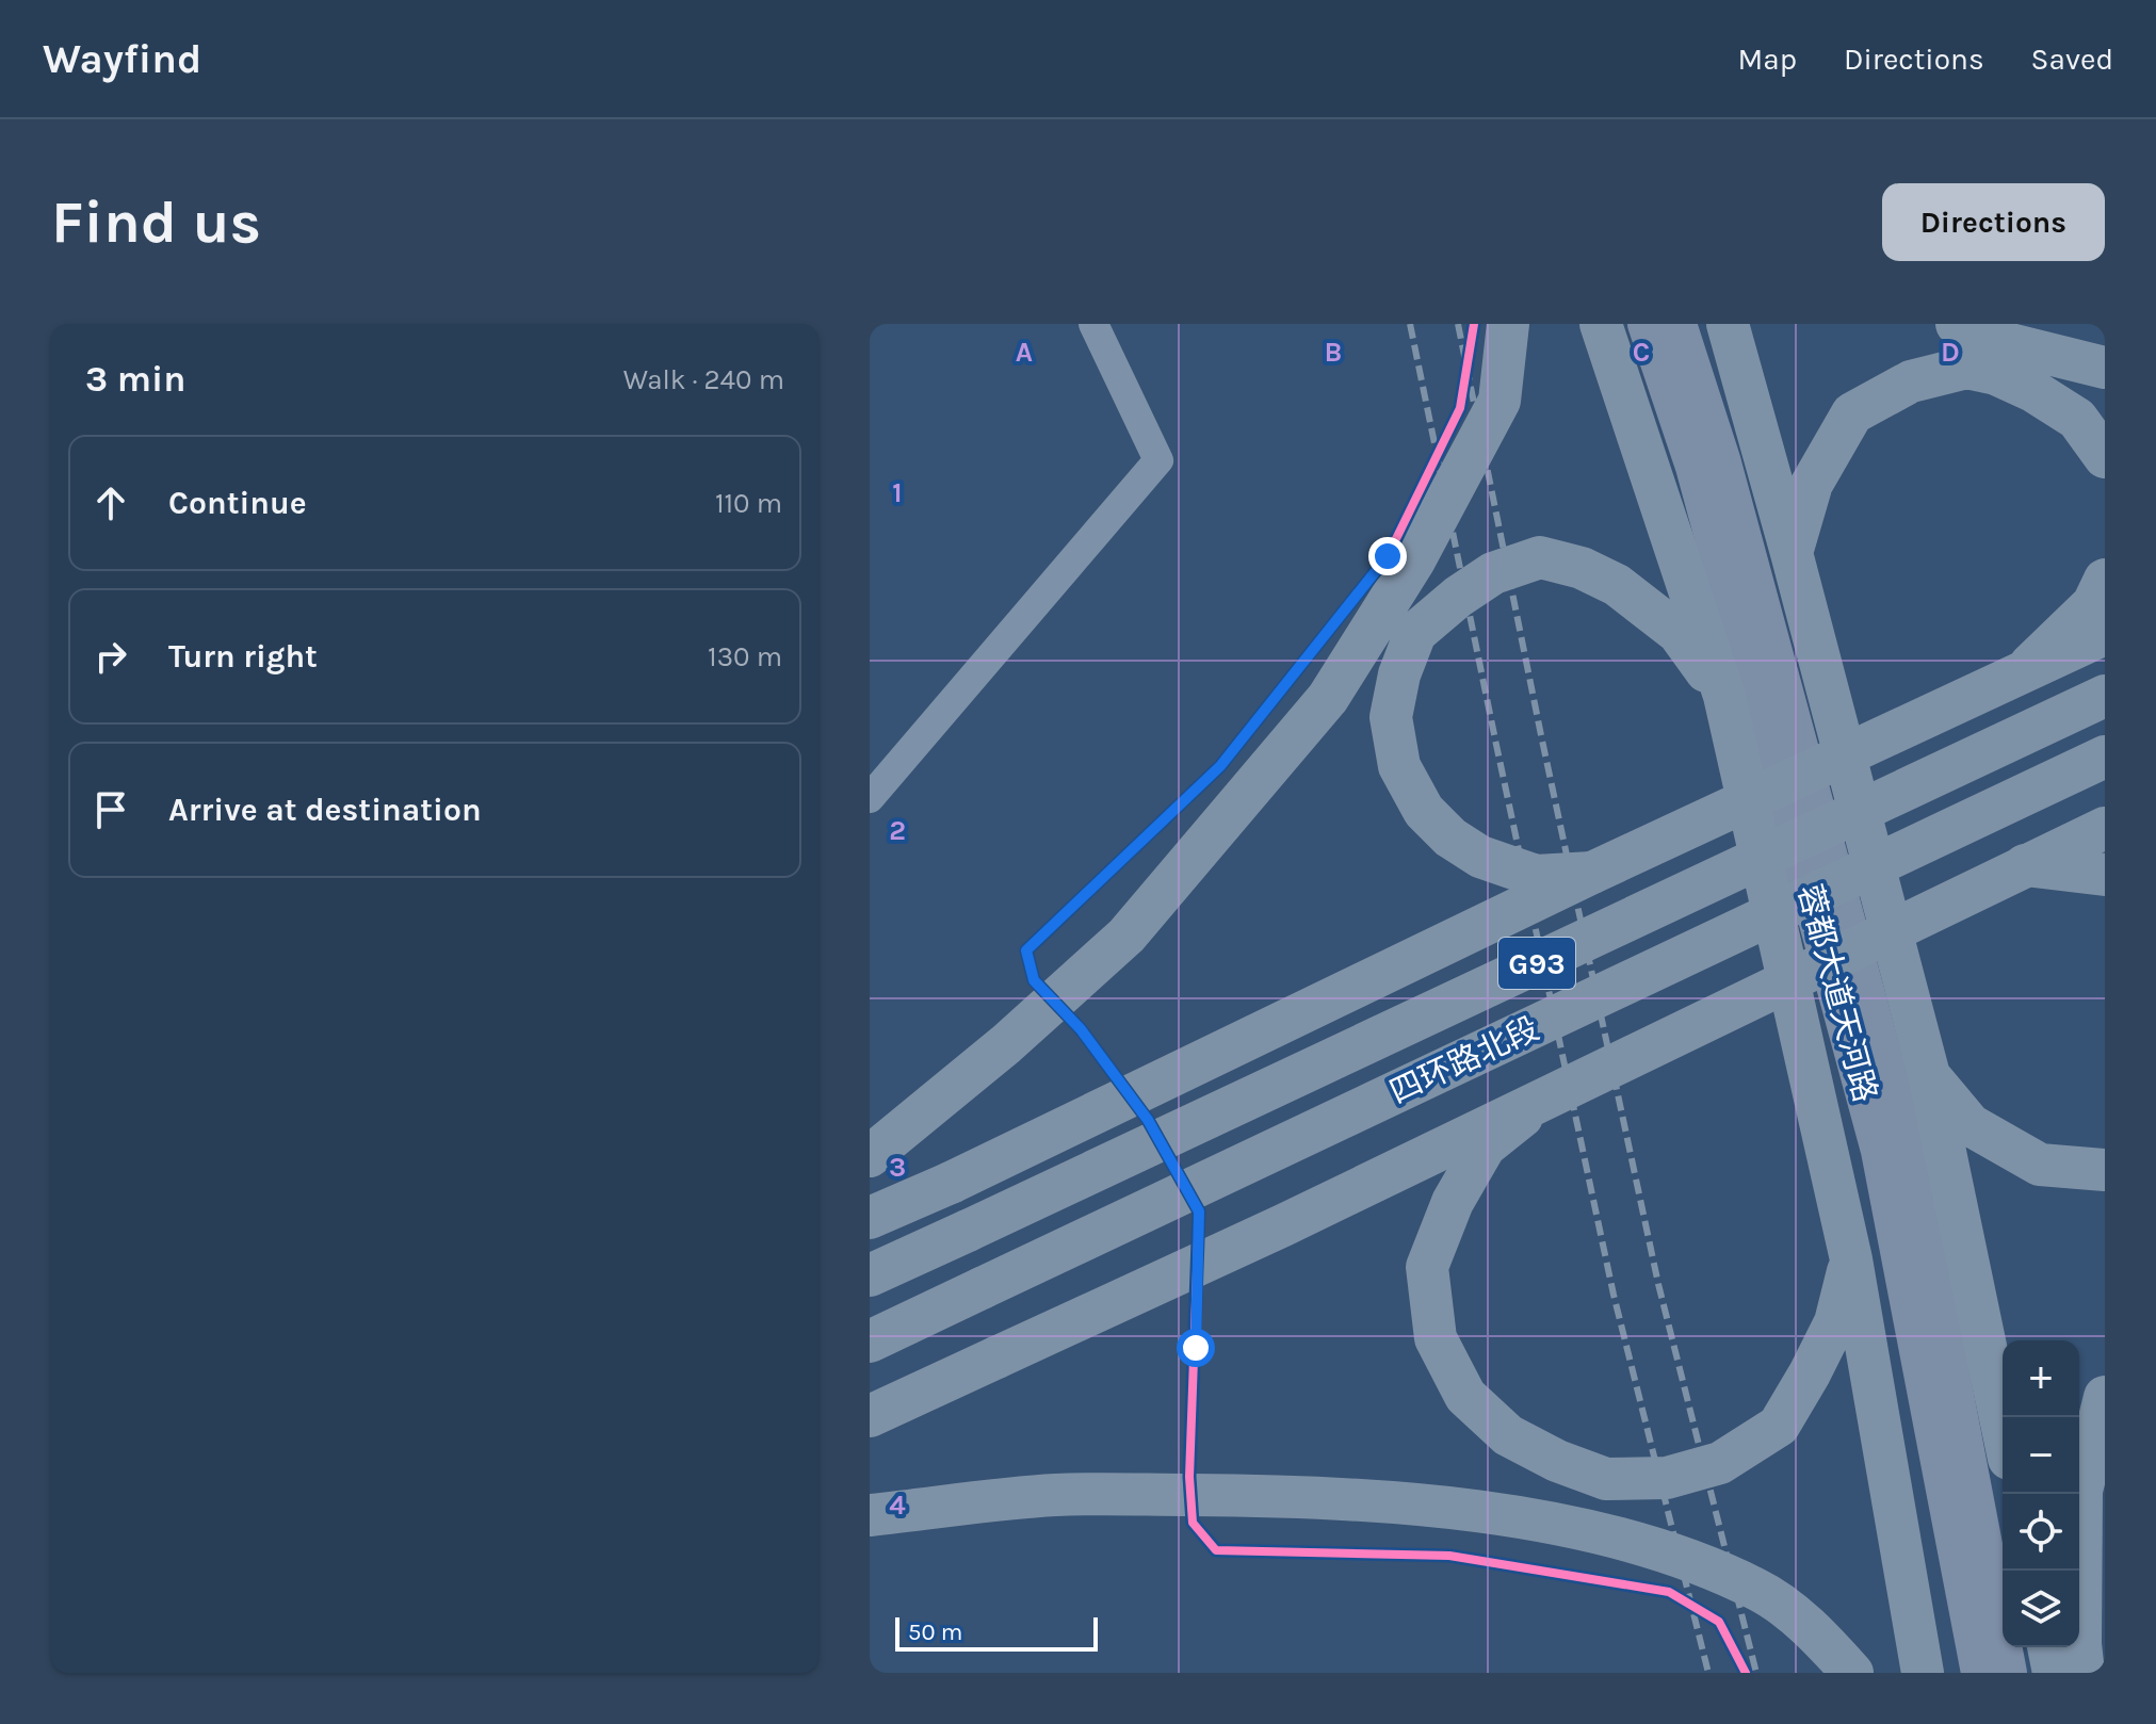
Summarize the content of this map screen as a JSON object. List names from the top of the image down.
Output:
{
  "streets": {
    "highway": ["G93", "四环路北段"],
    "main road": ["蓉都大道天河路"]
  },
  "scale_bar": "50 m",
  "page": {
    "header": "Wayfind",
    "nav": ["Map", "Directions", "Saved"],
    "buttons": "Directions",
    "title": "Find us",
    "heading": ["3 min", "Walk · 240 m"],
    "list": [
      ["Continue", "110 m"],
      ["Turn right", "130 m"],
      "Arrive at destination"
    ],
    "map_buttons": ["+", "−"],
    "scale": "50 m"
  },
  "grid": {
    "columns": [
      "A",
      "B",
      "C",
      "D"
    ],
    "rows": [
      "1",
      "2",
      "3",
      "4"
    ]
  }
}
